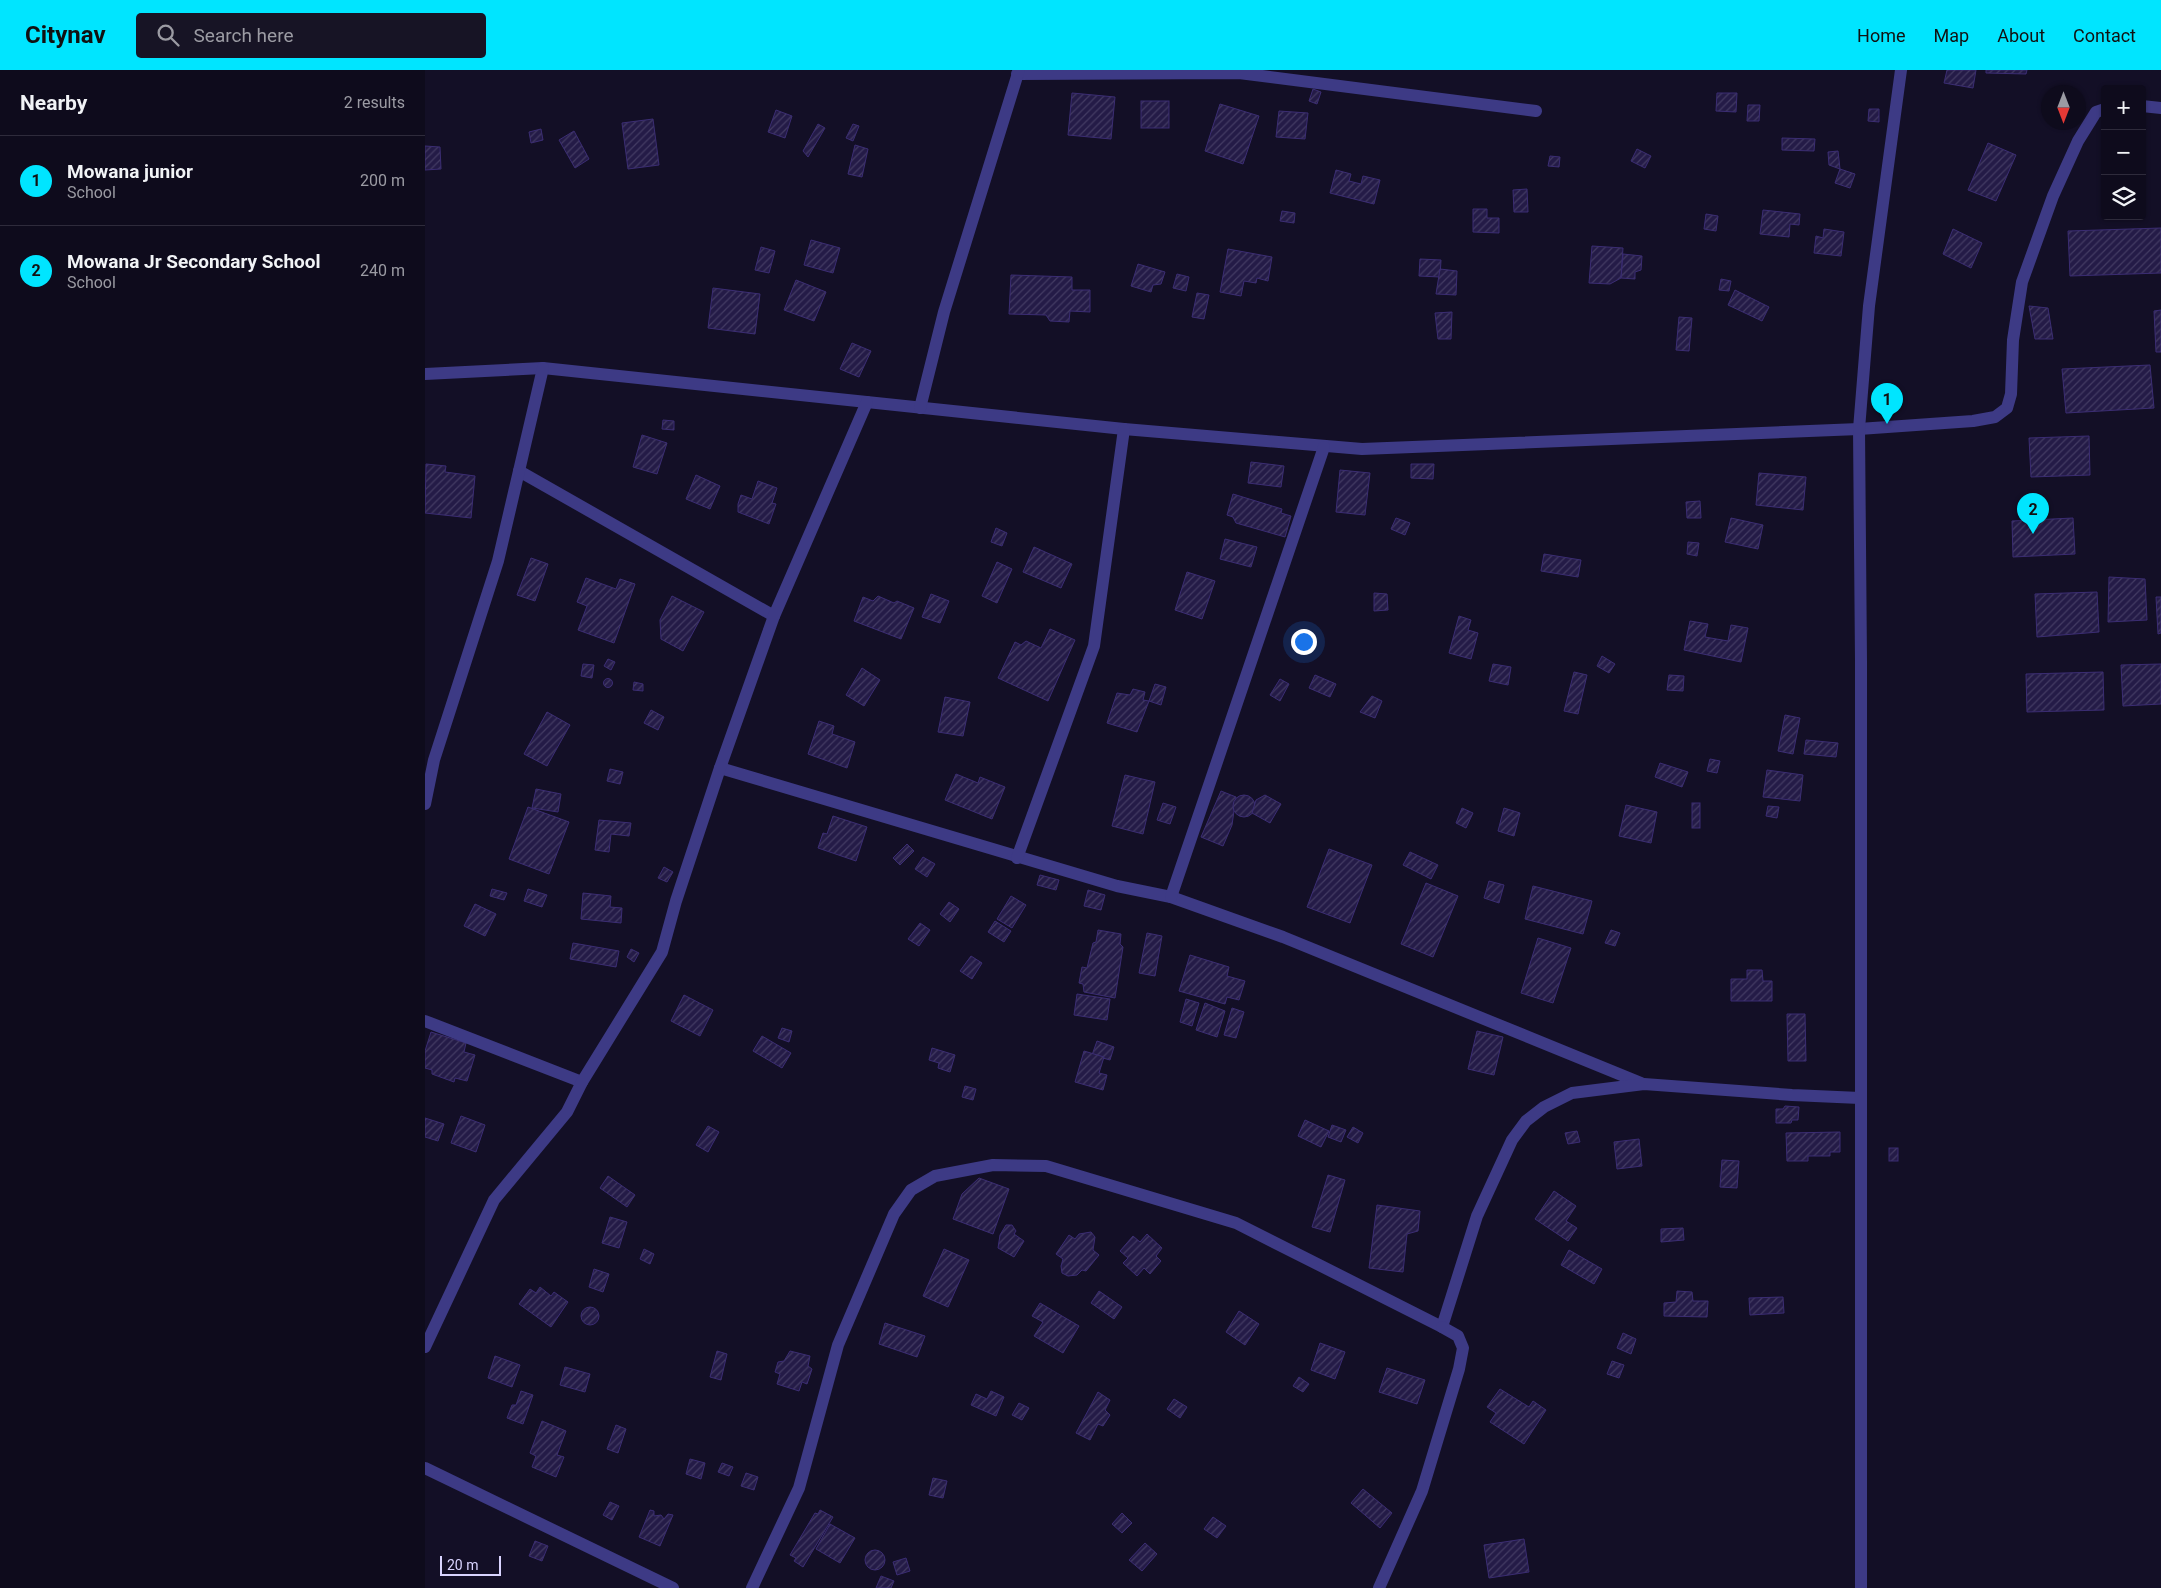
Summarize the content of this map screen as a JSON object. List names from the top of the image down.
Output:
{
  "scale_bar": "20 m",
  "north": "bottom",
  "page": {
    "header": "Citynav",
    "search": "Search here",
    "nav": [
      "Home",
      "Map",
      "About",
      "Contact"
    ],
    "heading": ["Nearby", "2 results"],
    "map_buttons": ["+", "−"],
    "list": [
      {
        "mark": "1",
        "name": "Mowana junior",
        "note": "School",
        "value": "200 m"
      },
      {
        "mark": "2",
        "name": "Mowana Jr Secondary School",
        "note": "School",
        "value": "240 m"
      }
    ],
    "pins": ["1", "2"],
    "scale": "20 m"
  }
}
